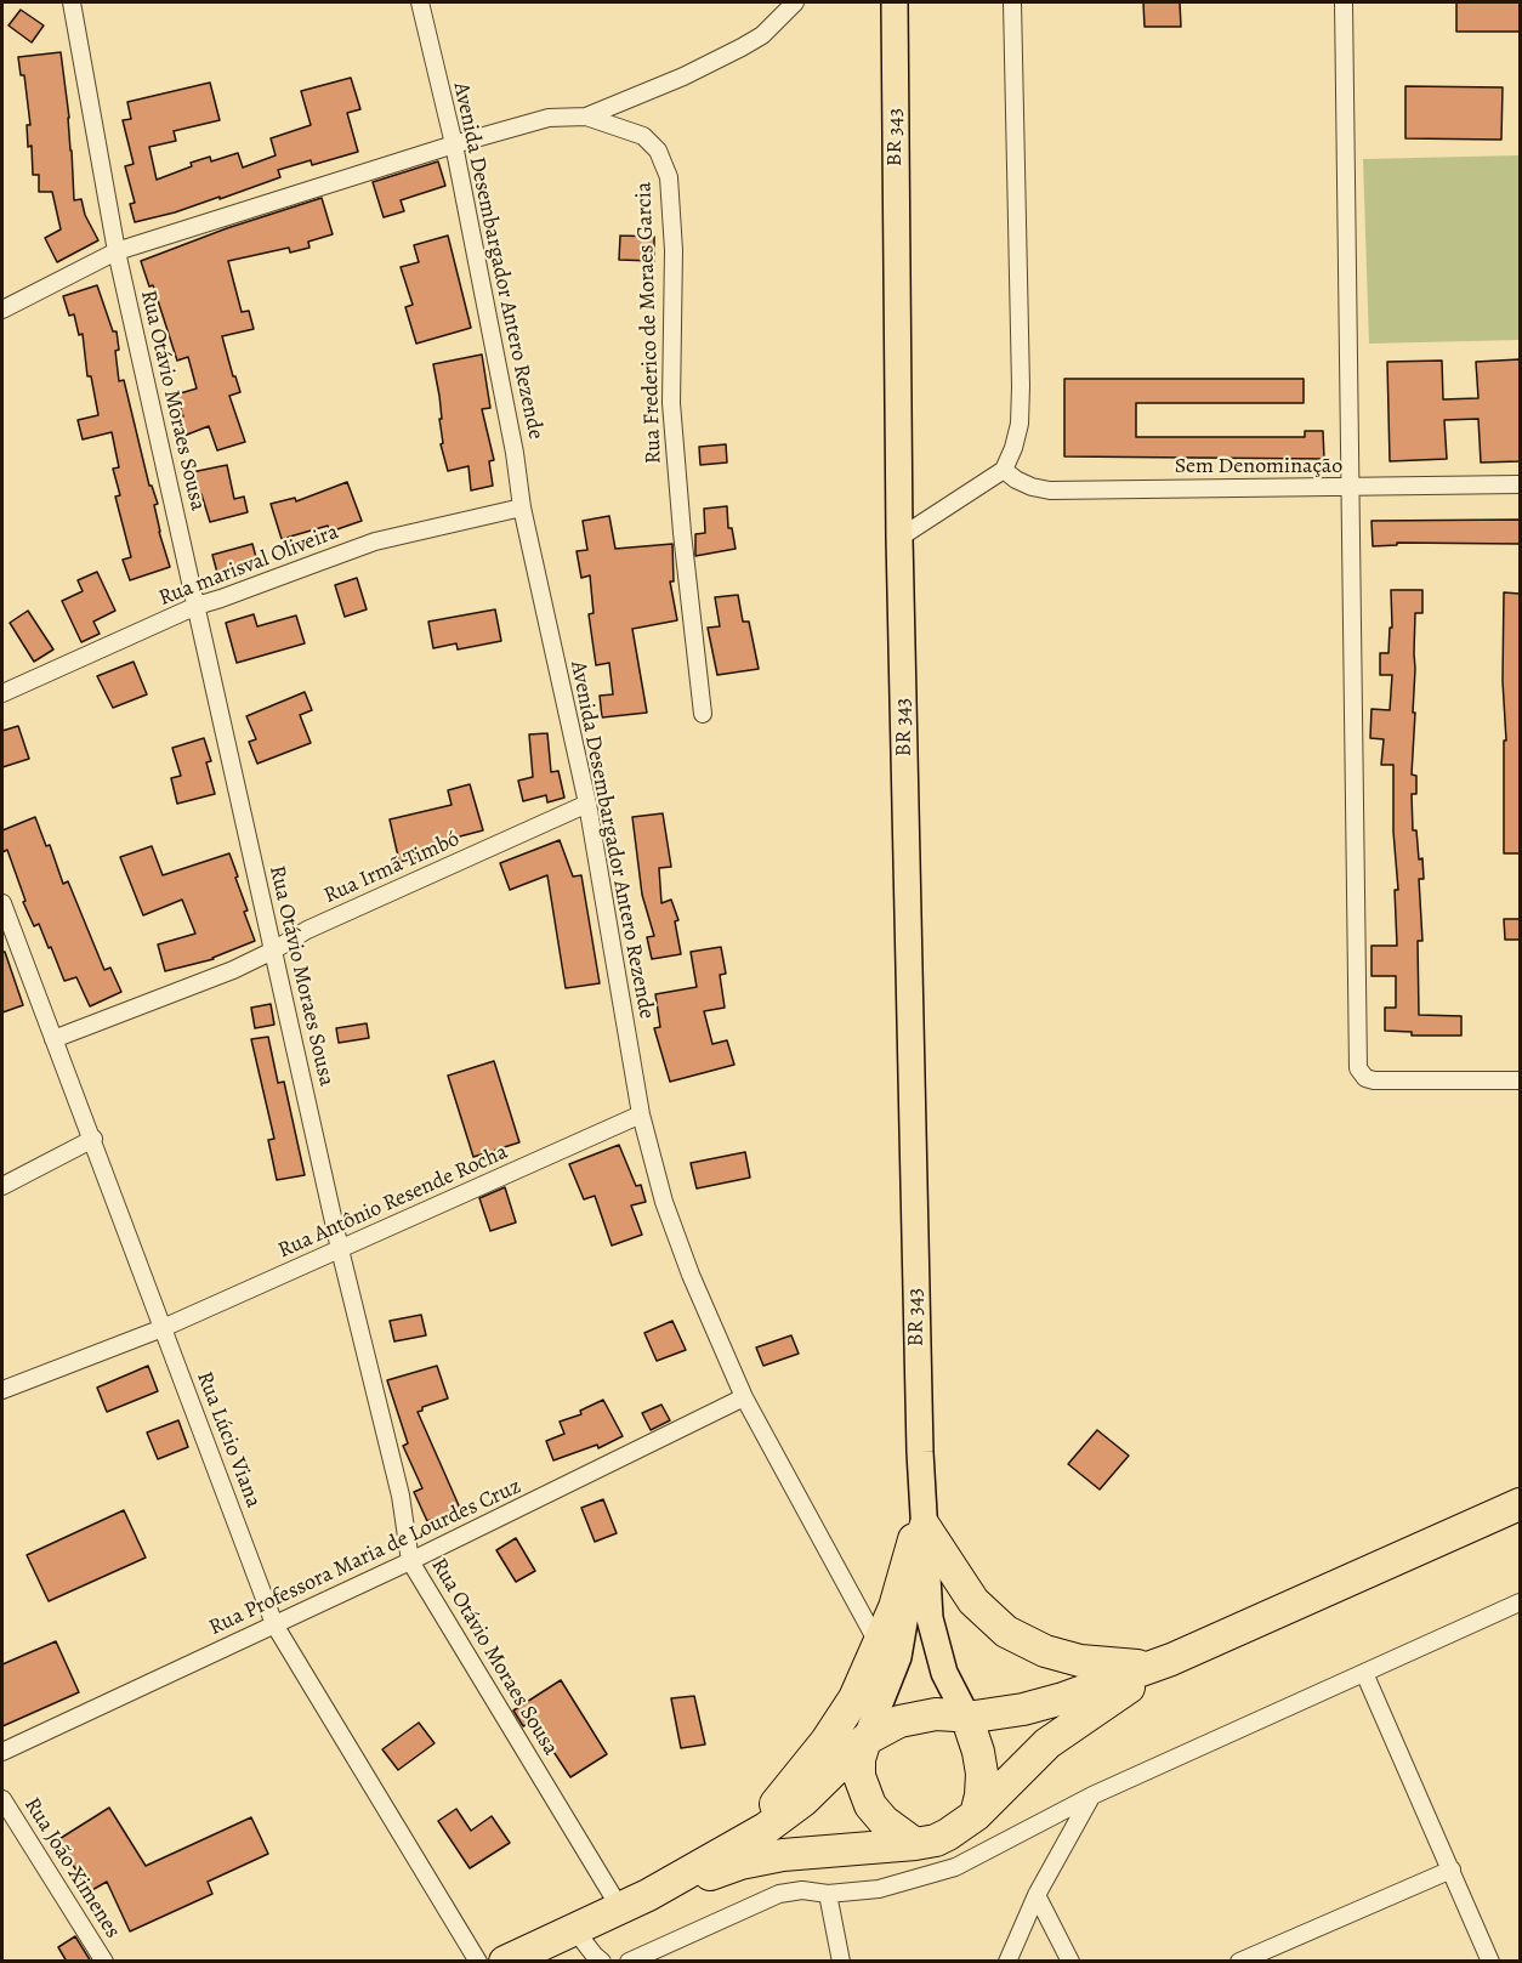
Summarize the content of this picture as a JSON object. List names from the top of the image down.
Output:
{
  "streets": {
    "main road": ["BR 343"],
    "street": [
      "Avenida Desembargador Antero Rezende",
      "Rua Frederico de Moraes Garcia",
      "Rua Otávio Moraes Sousa",
      "Sem Denominação",
      "Rua marisval Oliveira",
      "Rua Irmã Timbó",
      "Rua Antônio Resende Rocha",
      "Rua Lúcio Viana",
      "Rua Professora Maria de Lourdes Cruz",
      "Rua João Ximenes"
    ]
  },
  "crossings": [
    ["Avenida Desembargador Antero Rezende", "Rua Frederico de Moraes Garcia"],
    ["Avenida Desembargador Antero Rezende", "Rua marisval Oliveira"],
    ["Avenida Desembargador Antero Rezende", "Rua Irmã Timbó"],
    ["Avenida Desembargador Antero Rezende", "Rua Antônio Resende Rocha"],
    ["Avenida Desembargador Antero Rezende", "Rua Professora Maria de Lourdes Cruz"],
    ["Rua Frederico de Moraes Garcia", "Rua Otávio Moraes Sousa"],
    ["Rua Otávio Moraes Sousa", "Rua marisval Oliveira"],
    ["Rua Otávio Moraes Sousa", "Rua Irmã Timbó"],
    ["Rua Otávio Moraes Sousa", "Rua Antônio Resende Rocha"],
    ["Rua Otávio Moraes Sousa", "Rua Professora Maria de Lourdes Cruz"],
    ["Rua Irmã Timbó", "Rua Lúcio Viana"],
    ["Rua Antônio Resende Rocha", "Rua Lúcio Viana"],
    ["Rua Lúcio Viana", "Rua Professora Maria de Lourdes Cruz"]
  ]
}
